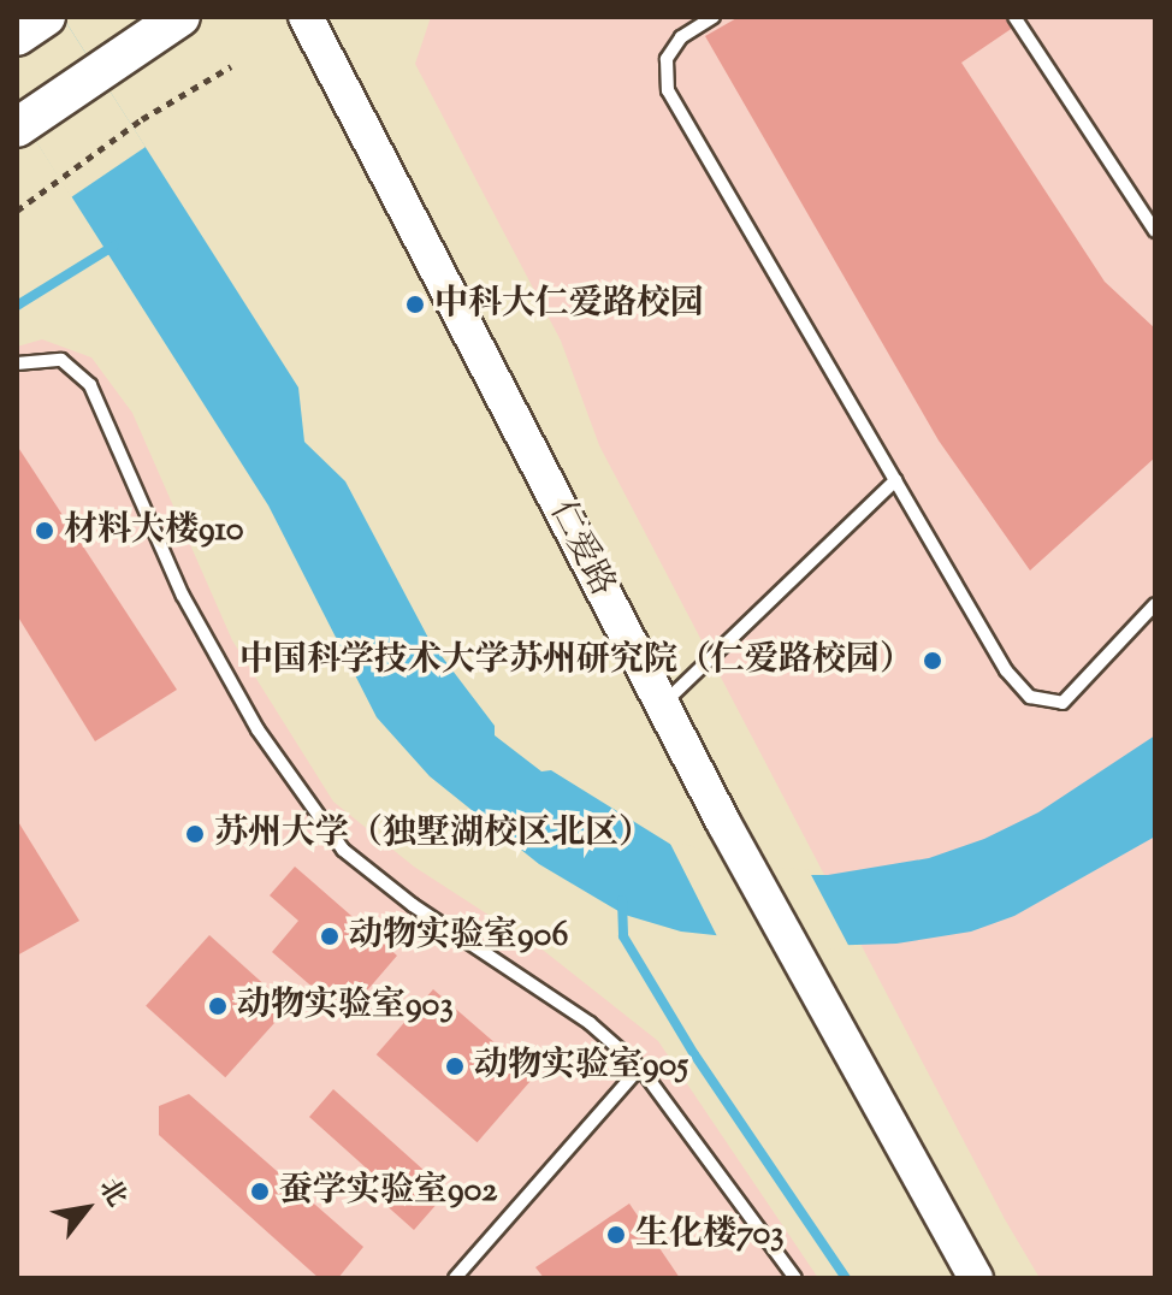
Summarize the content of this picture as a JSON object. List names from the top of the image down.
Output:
{
  "streets": {
    "main road": ["仁爱路"]
  },
  "places": [
    "中科大仁爱路校园",
    "材料大楼910",
    "中国科学技术大学苏州研究院（仁爱路校园）",
    "苏州大学（独墅湖校区北区）",
    "动物实验室906",
    "动物实验室903",
    "动物实验室905",
    "蚕学实验室902",
    "生化楼703"
  ],
  "north": "top right"
}
